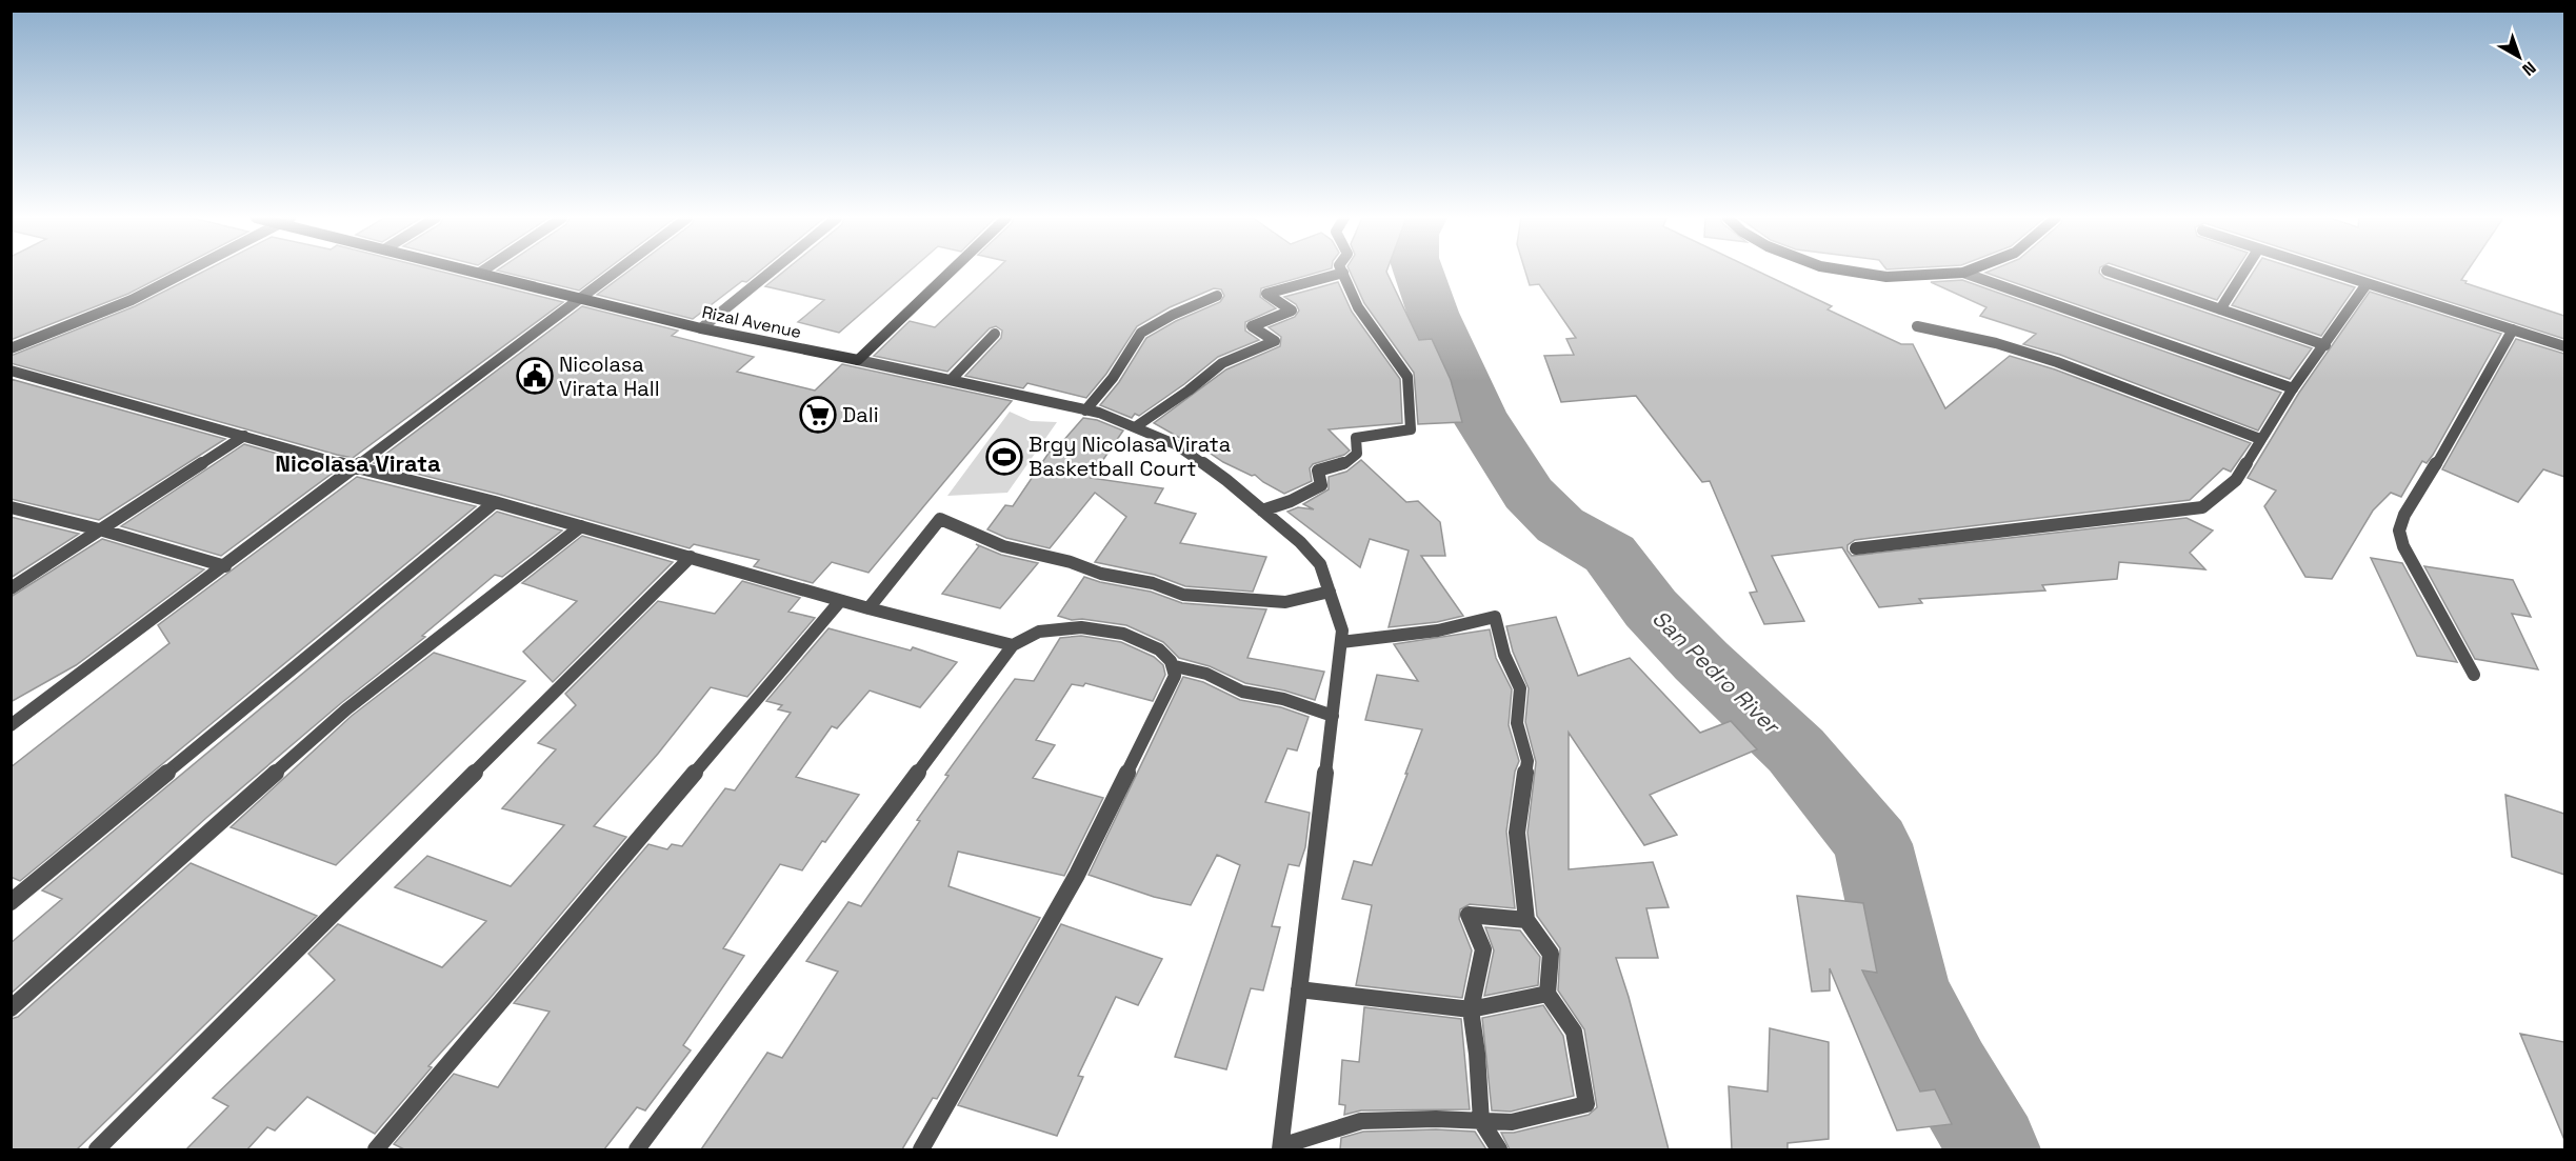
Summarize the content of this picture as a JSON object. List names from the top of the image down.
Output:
{
  "streets": {
    "main road": ["Rizal Avenue"]
  },
  "districts": ["Nicolasa Virata"],
  "water": ["San Pedro River"],
  "places": {
    "public building": ["Nicolasa Virata Hall"],
    "supermarket": ["Dali"],
    "sports": ["Brgy Nicolasa Virata Basketball Court"]
  },
  "north": "bottom right"
}
